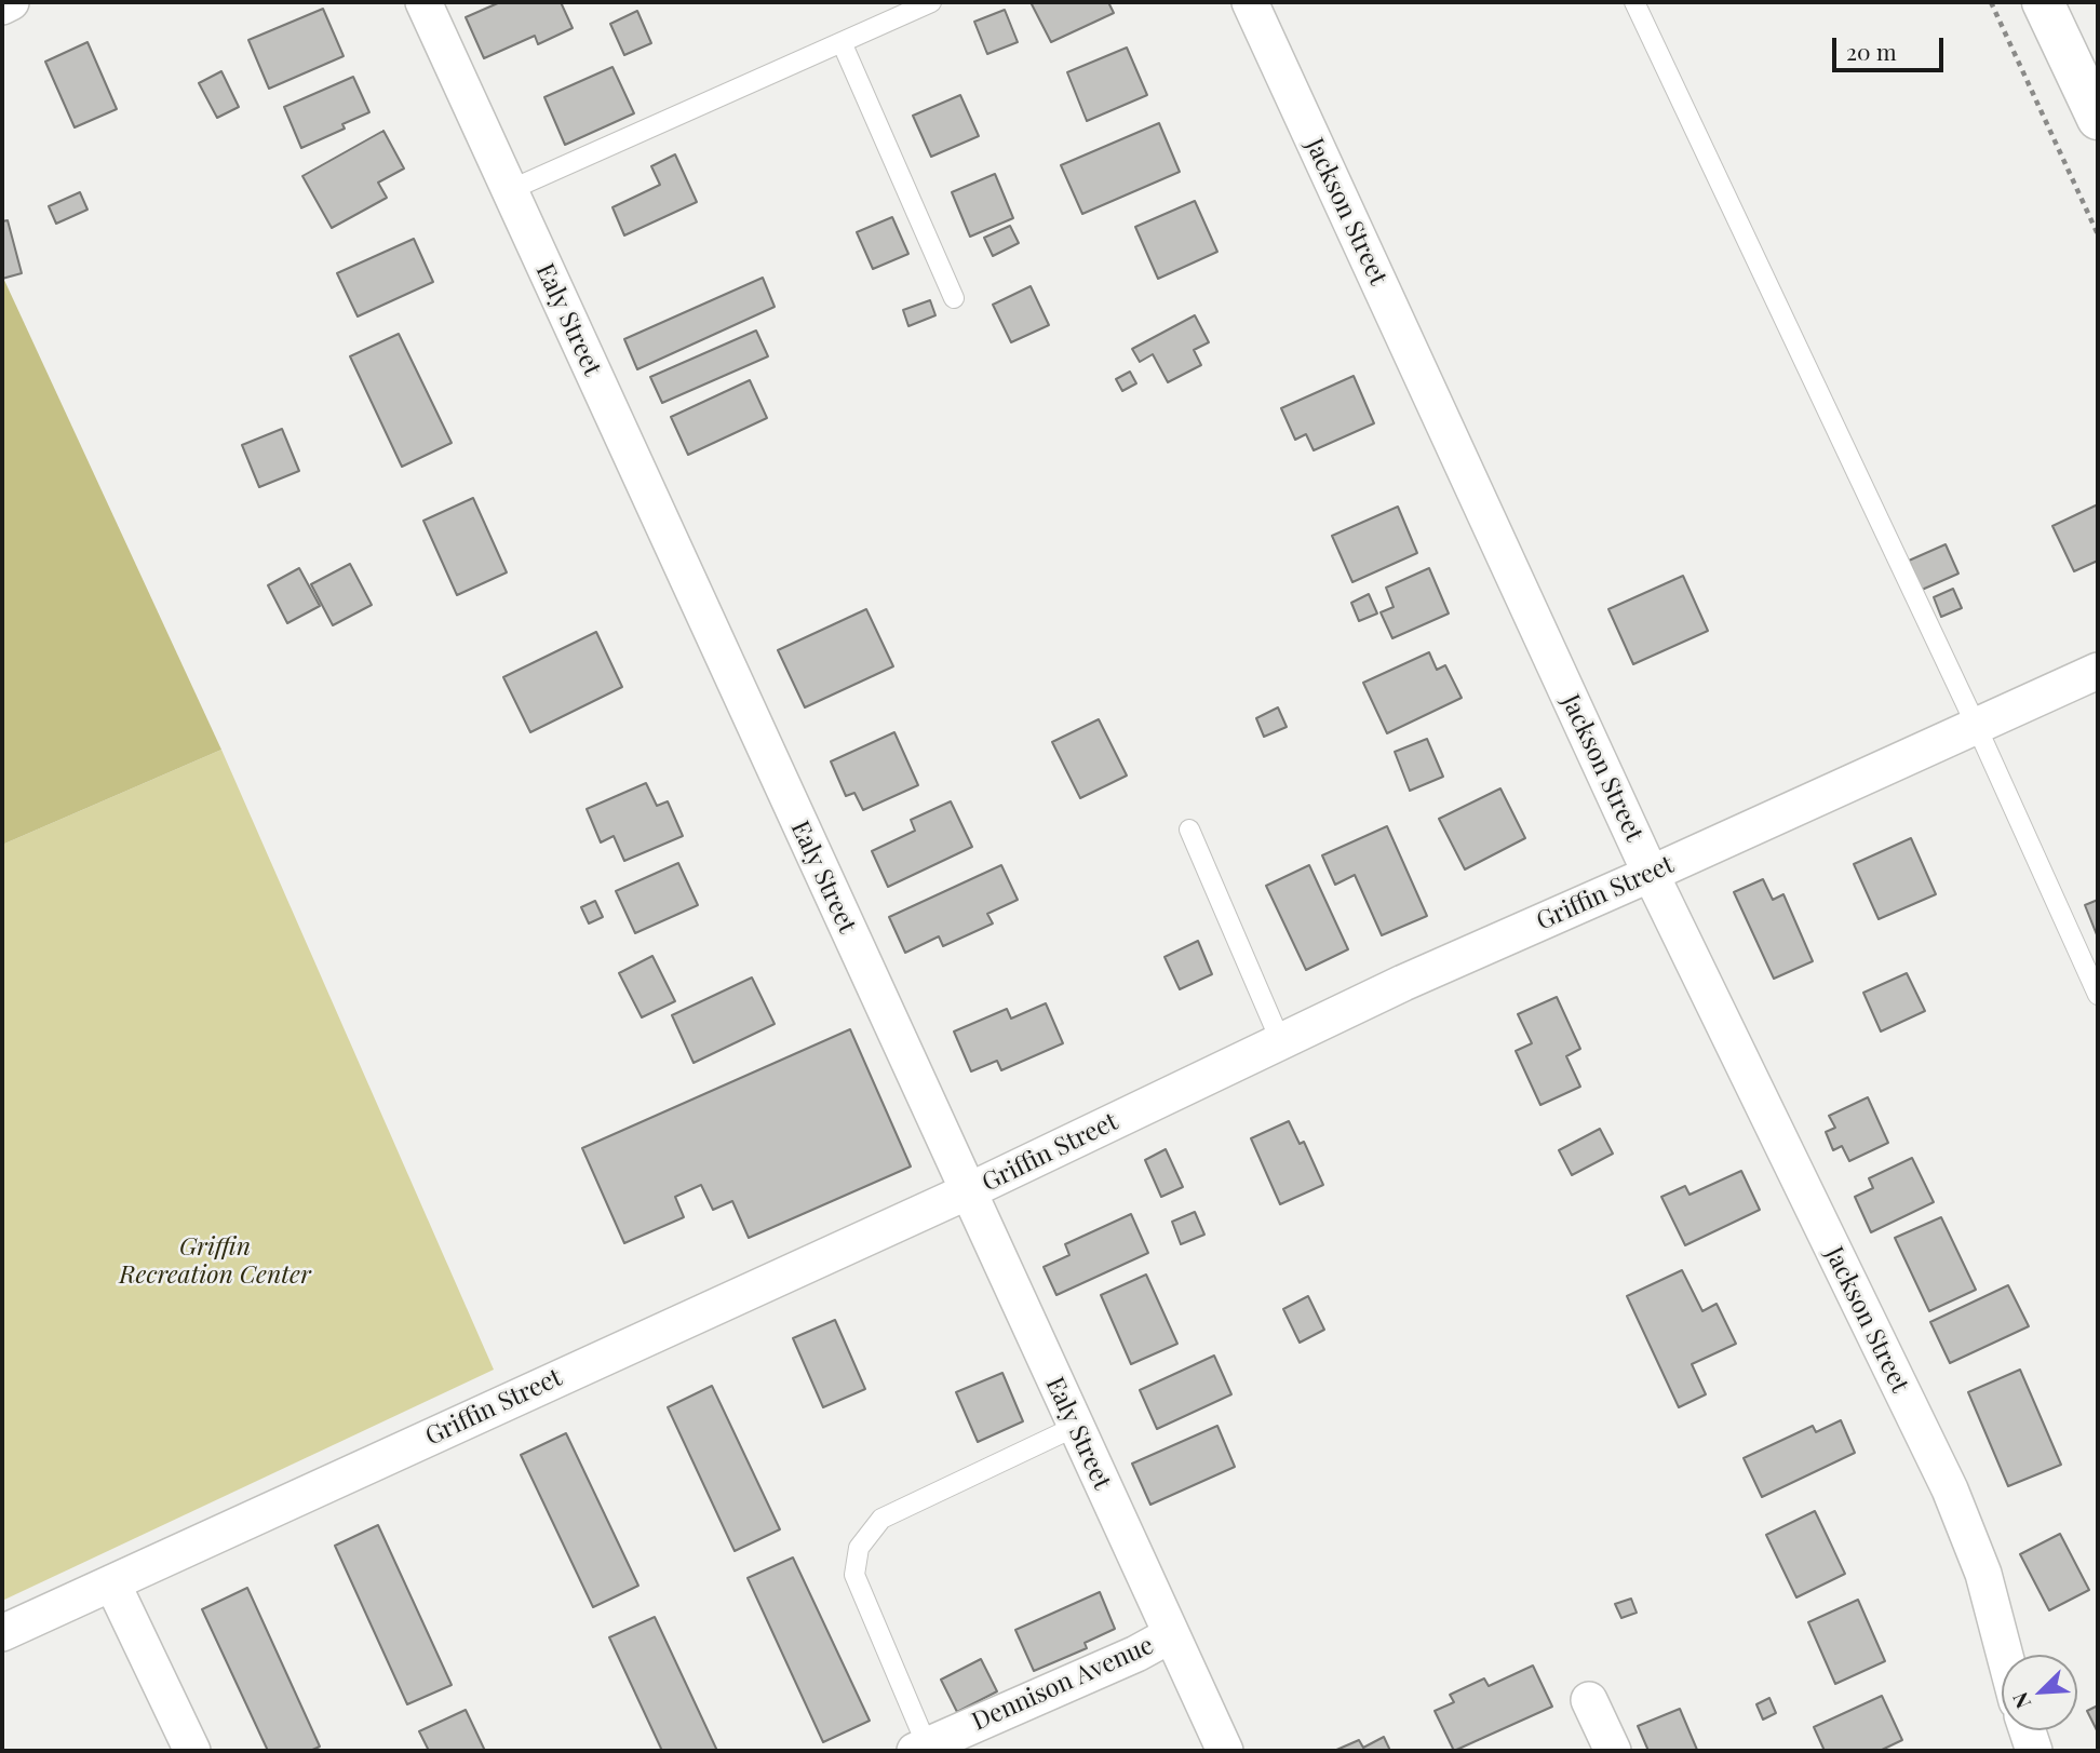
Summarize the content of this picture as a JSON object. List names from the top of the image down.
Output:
{
  "streets": {
    "street": [
      "Jackson Street",
      "Ealy Street",
      "Griffin Street",
      "Dennison Avenue"
    ]
  },
  "crossings": [
    ["Jackson Street", "Griffin Street"],
    ["Ealy Street", "Griffin Street"],
    ["Ealy Street", "Dennison Avenue"]
  ],
  "parks": ["Griffin Recreation Center"],
  "scale_bar": "20 m",
  "north": "bottom left"
}
